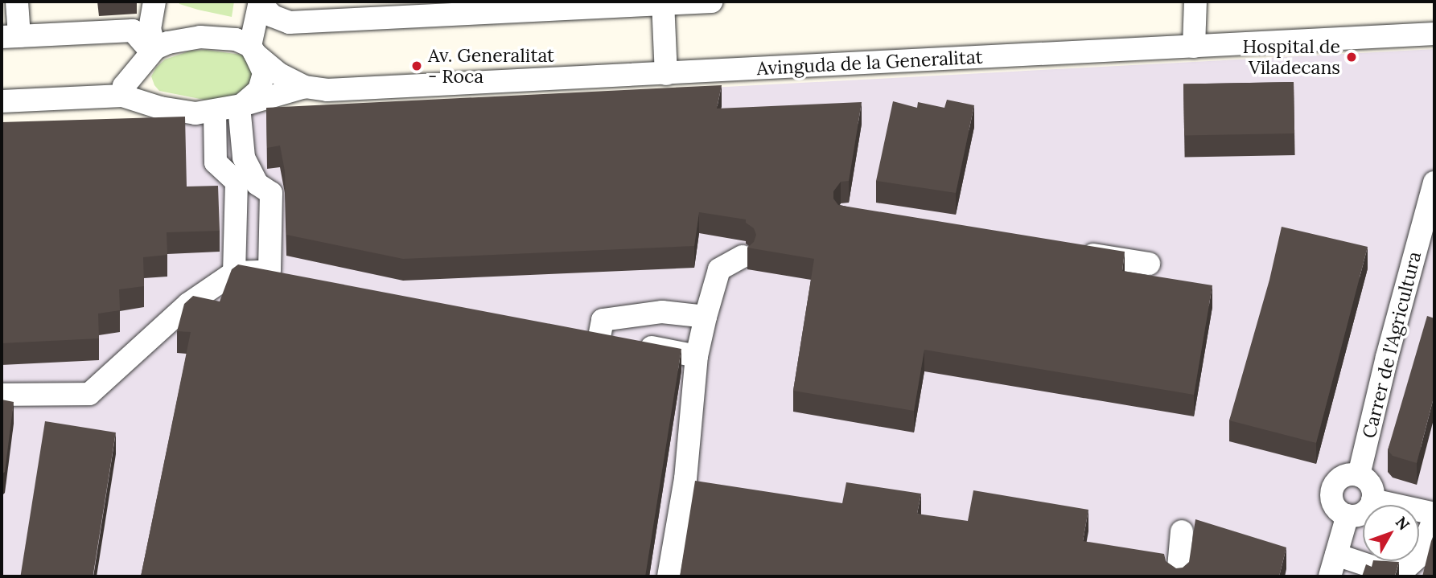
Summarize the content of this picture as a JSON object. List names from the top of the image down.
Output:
{
  "streets": {
    "street": ["Avinguda de la Generalitat", "Carrer de l'Agricultura"]
  },
  "places": ["Hospital de Viladecans", "Av. Generalitat - Roca"],
  "north": "top right"
}
